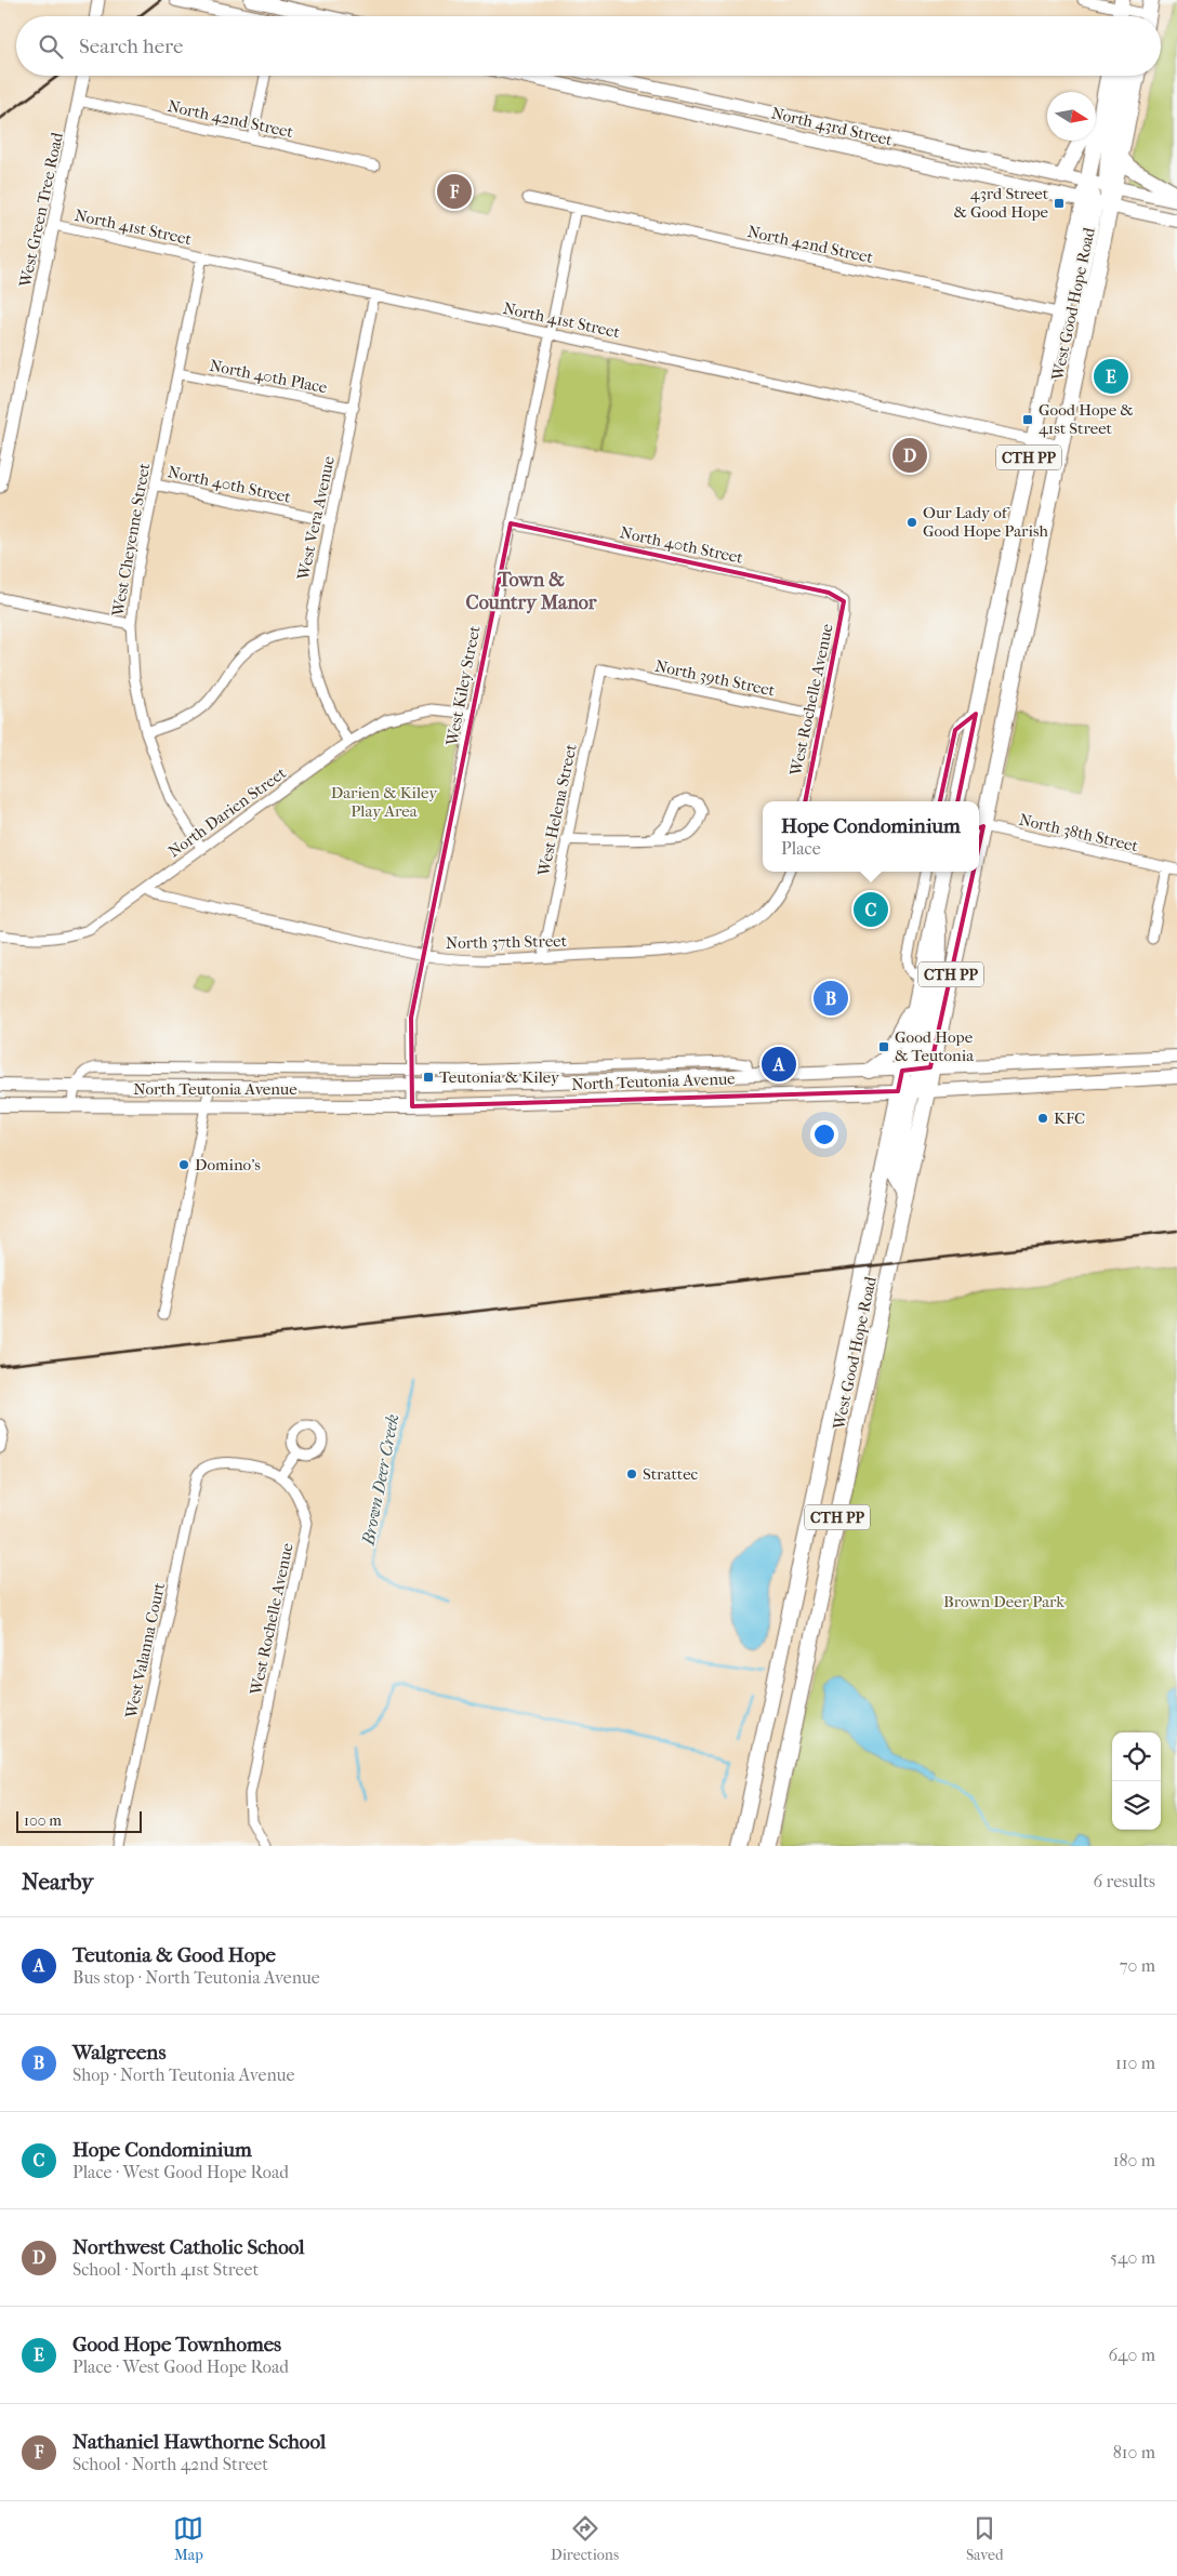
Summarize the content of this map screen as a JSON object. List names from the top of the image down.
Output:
{
  "streets": {
    "main road": [
      "North 43rd Street",
      "West Good Hope Road",
      "CTH PP",
      "North Teutonia Avenue"
    ],
    "street": [
      "North 42nd Street",
      "West Green Tree Road",
      "North 41st Street",
      "North 40th Place",
      "North 40th Street",
      "West Vera Avenue",
      "West Cheyenne Street",
      "North 39th Street",
      "West Kiley Street",
      "West Rochelle Avenue",
      "West Helena Street",
      "North Darien Street",
      "North 38th Street",
      "North 37th Street",
      "West Valanna Court"
    ]
  },
  "crossings": [
    ["North 42nd Street", "West Green Tree Road"],
    ["North 42nd Street", "West Good Hope Road"],
    ["North 42nd Street", "West Kiley Street"],
    ["North 43rd Street", "West Good Hope Road"],
    ["West Green Tree Road", "North 41st Street"],
    ["North 41st Street", "West Good Hope Road"],
    ["North 41st Street", "West Vera Avenue"],
    ["North 41st Street", "West Cheyenne Street"],
    ["North 41st Street", "West Kiley Street"],
    ["West Good Hope Road", "North 38th Street"],
    ["West Good Hope Road", "North Teutonia Avenue"],
    ["North 40th Place", "West Vera Avenue"],
    ["North 40th Place", "West Cheyenne Street"],
    ["North 40th Street", "West Vera Avenue"],
    ["North 40th Street", "West Cheyenne Street"],
    ["North 40th Street", "West Kiley Street"],
    ["North 40th Street", "West Rochelle Avenue"],
    ["West Vera Avenue", "North Darien Street"],
    ["West Cheyenne Street", "North Darien Street"],
    ["North 39th Street", "West Rochelle Avenue"],
    ["North 39th Street", "West Helena Street"],
    ["West Kiley Street", "North Darien Street"],
    ["West Kiley Street", "North 37th Street"],
    ["West Kiley Street", "North Teutonia Avenue"],
    ["West Rochelle Avenue", "West Valanna Court"],
    ["West Helena Street", "North 37th Street"],
    ["North Darien Street", "North 37th Street"]
  ],
  "districts": ["Town & Country Manor"],
  "water": ["Brown Deer Creek"],
  "parks": ["Darien & Kiley Play Area", "Brown Deer Park"],
  "places": {
    "transit": [
      "43rd Street & Good Hope",
      "Good Hope & 41st Street",
      "Good Hope & Teutonia",
      "Teutonia & Kiley"
    ],
    "other": [
      "Our Lady of Good Hope Parish",
      "KFC",
      "Domino's",
      "Strattec"
    ]
  },
  "scale_bar": "100 m",
  "north": "right",
  "page": {
    "search": "Search here",
    "pins": [
      "F",
      "E",
      "D",
      "C",
      "B",
      "A"
    ],
    "popup": ["Hope Condominium", "Place"],
    "scale": "100 m",
    "heading": ["Nearby", "6 results"],
    "list": [
      {
        "mark": "A",
        "name": "Teutonia & Good Hope",
        "note": "Bus stop · North Teutonia Avenue",
        "value": "70 m"
      },
      {
        "mark": "B",
        "name": "Walgreens",
        "note": "Shop · North Teutonia Avenue",
        "value": "110 m"
      },
      {
        "mark": "C",
        "name": "Hope Condominium",
        "note": "Place · West Good Hope Road",
        "value": "180 m"
      },
      {
        "mark": "D",
        "name": "Northwest Catholic School",
        "note": "School · North 41st Street",
        "value": "540 m"
      },
      {
        "mark": "E",
        "name": "Good Hope Townhomes",
        "note": "Place · West Good Hope Road",
        "value": "640 m"
      },
      {
        "mark": "F",
        "name": "Nathaniel Hawthorne School",
        "note": "School · North 42nd Street",
        "value": "810 m"
      }
    ],
    "nav": ["Map", "Directions", "Saved"]
  }
}
